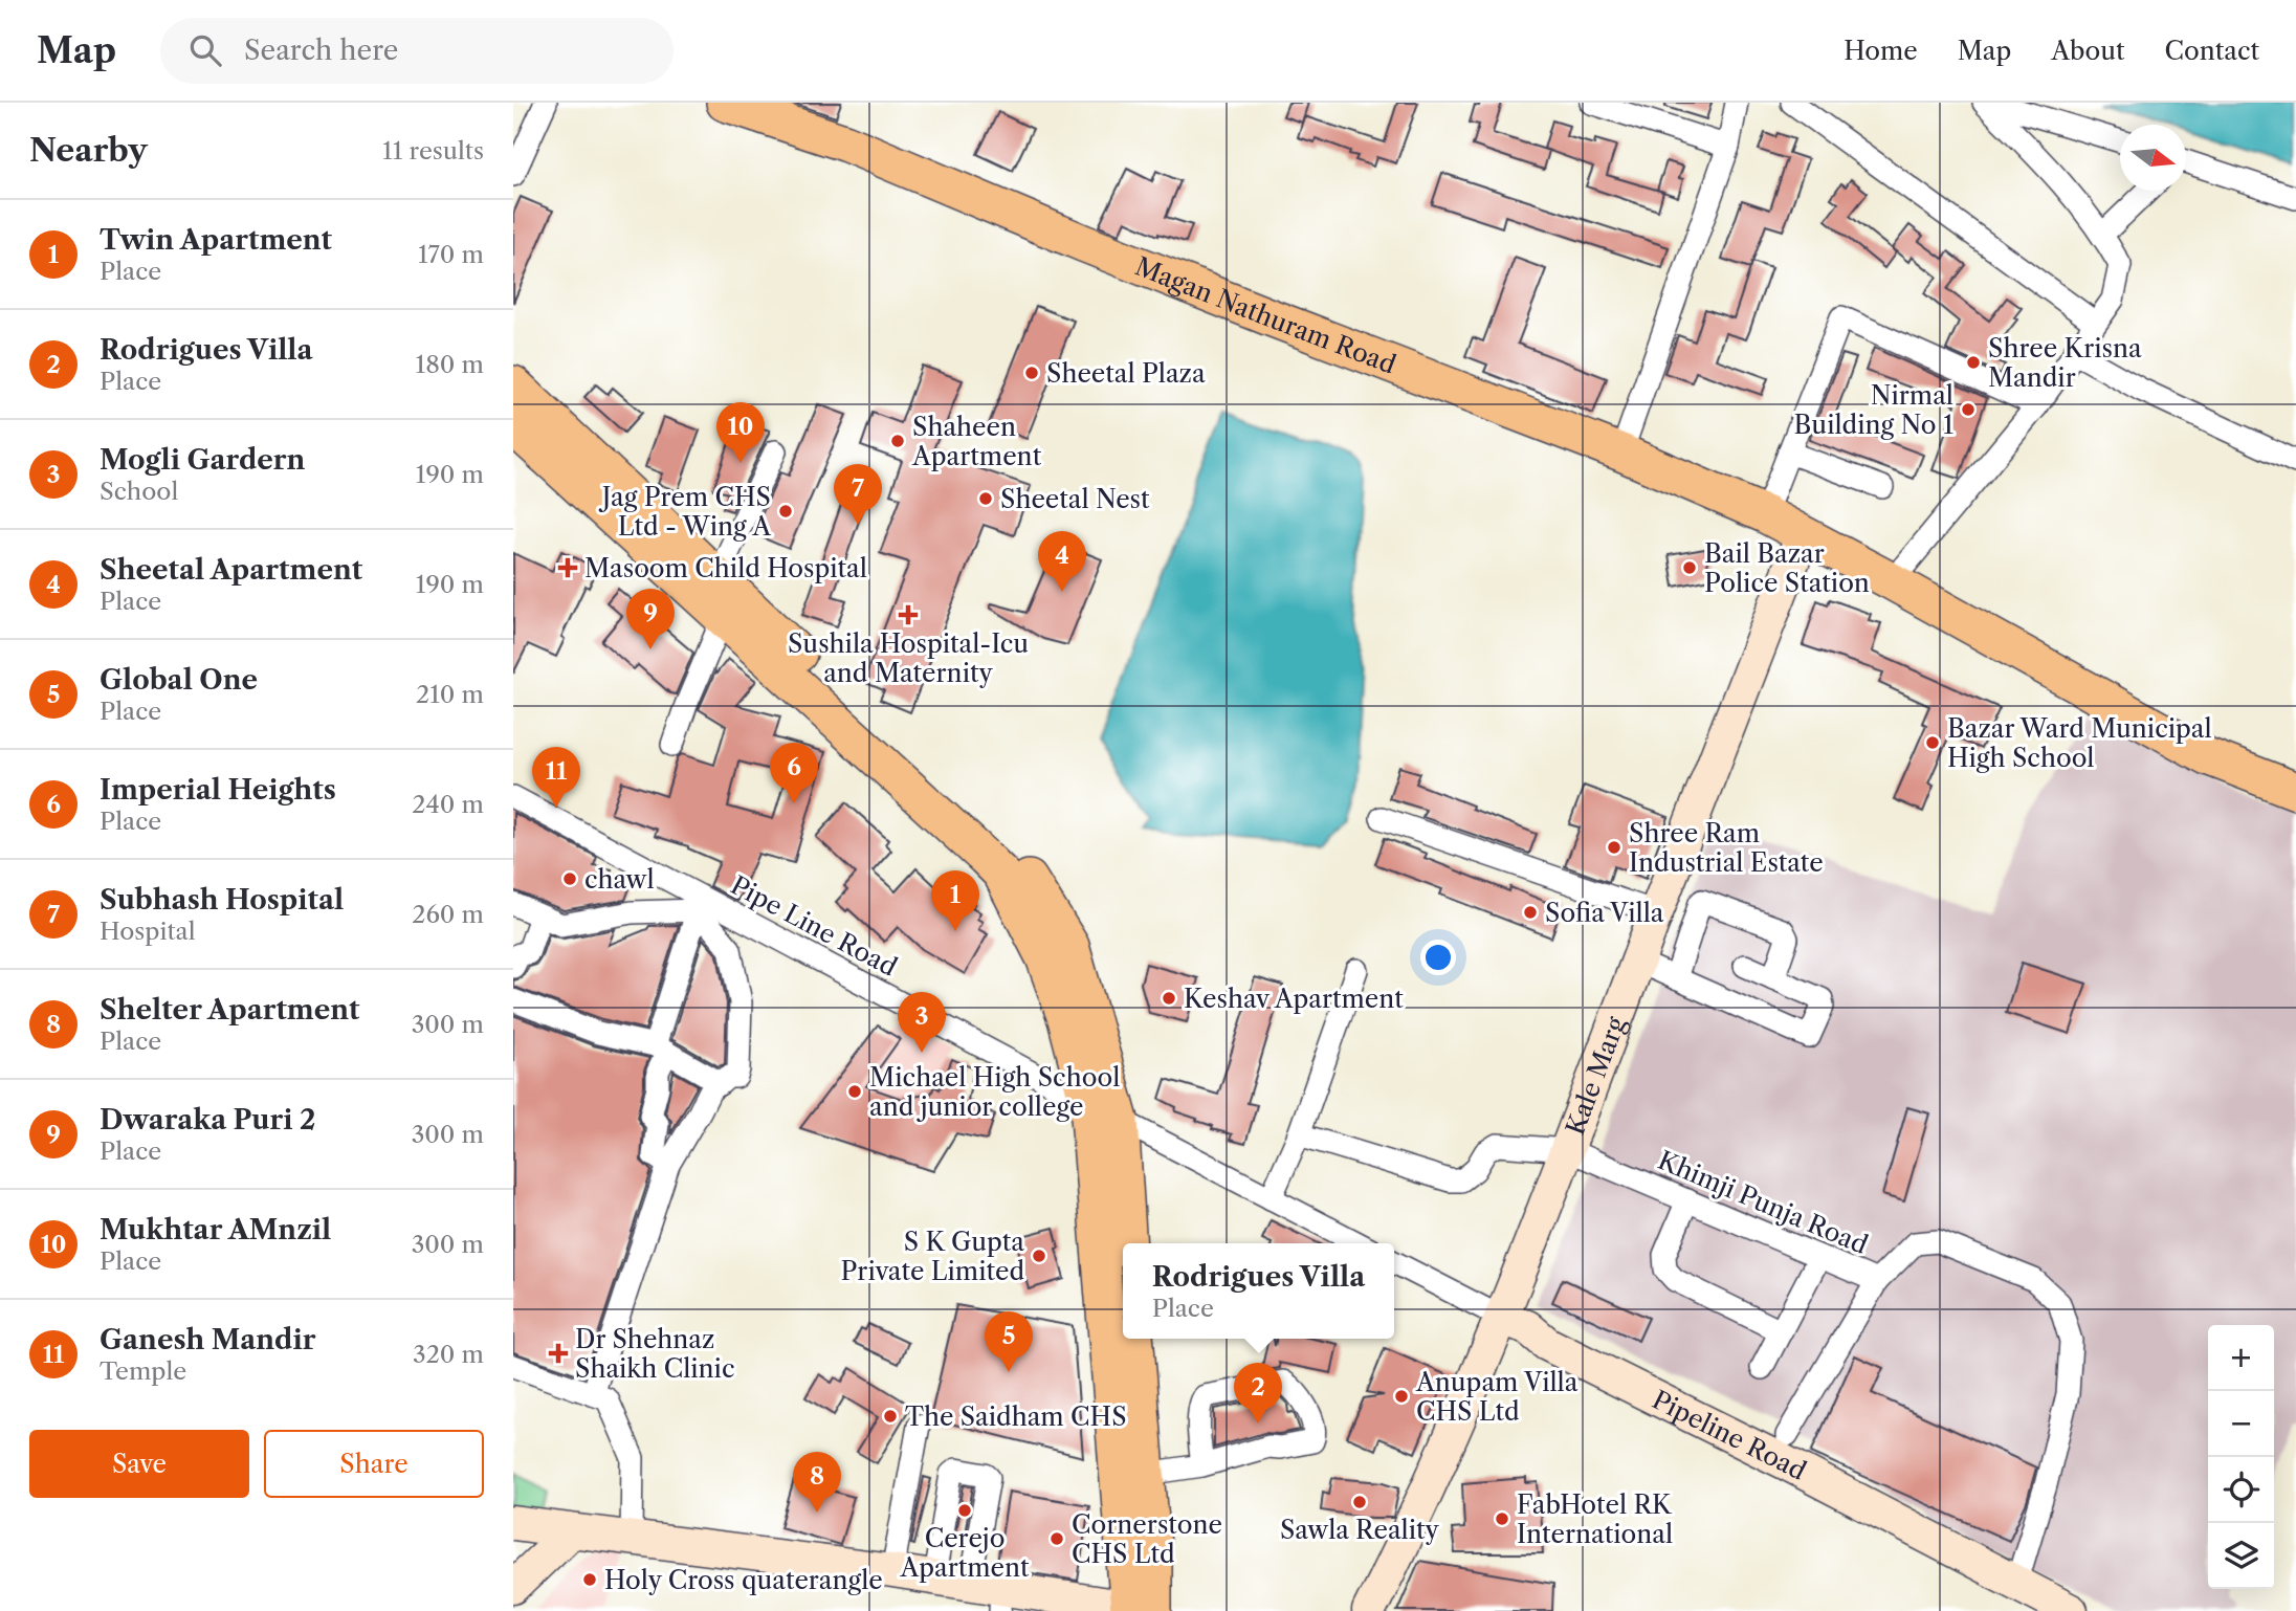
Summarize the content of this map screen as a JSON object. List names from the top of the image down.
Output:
{
  "streets": {
    "main road": ["Magan Nathuram Road"],
    "street": [
      "Pipe Line Road",
      "Kale Marg",
      "Khimji Punja Road",
      "Pipeline Road"
    ]
  },
  "crossings": [
    ["Magan Nathuram Road", "Kale Marg"],
    ["Kale Marg", "Khimji Punja Road"],
    ["Kale Marg", "Pipeline Road"],
    ["Khimji Punja Road", "Pipeline Road"]
  ],
  "places": {
    "other": [
      "Shree Krisna Mandir",
      "Sheetal Plaza",
      "Nirmal Building No 1",
      "Shaheen Apartment",
      "Sheetal Nest",
      "Jag Prem CHS Ltd - Wing A",
      "Bail Bazar Police Station",
      "Bazar Ward Municipal High School",
      "Shree Ram Industrial Estate",
      "chawl",
      "Sofia Villa",
      "Keshav Apartment",
      "Michael High School and junior college",
      "S K Gupta Private Limited",
      "Anupam Villa CHS Ltd",
      "The Saidham CHS",
      "Sawla Reality",
      "Cerejo Apartment",
      "FabHotel RK International",
      "Cornerstone CHS Ltd",
      "Holy Cross quaterangle"
    ],
    "health": ["Masoom Child Hospital", "Sushila Hospital-Icu and Maternity", "Dr Shehnaz Shaikh Clinic"]
  },
  "north": "right",
  "page": {
    "header": "Map",
    "search": "Search here",
    "nav": [
      "Home",
      "Map",
      "About",
      "Contact"
    ],
    "heading": ["Nearby", "11 results"],
    "list": [
      {
        "mark": "1",
        "name": "Twin Apartment",
        "note": "Place",
        "value": "170 m"
      },
      {
        "mark": "2",
        "name": "Rodrigues Villa",
        "note": "Place",
        "value": "180 m"
      },
      {
        "mark": "3",
        "name": "Mogli Gardern",
        "note": "School",
        "value": "190 m"
      },
      {
        "mark": "4",
        "name": "Sheetal Apartment",
        "note": "Place",
        "value": "190 m"
      },
      {
        "mark": "5",
        "name": "Global One",
        "note": "Place",
        "value": "210 m"
      },
      {
        "mark": "6",
        "name": "Imperial Heights",
        "note": "Place",
        "value": "240 m"
      },
      {
        "mark": "7",
        "name": "Subhash Hospital",
        "note": "Hospital",
        "value": "260 m"
      },
      {
        "mark": "8",
        "name": "Shelter Apartment",
        "note": "Place",
        "value": "300 m"
      },
      {
        "mark": "9",
        "name": "Dwaraka Puri 2",
        "note": "Place",
        "value": "300 m"
      },
      {
        "mark": "10",
        "name": "Mukhtar AMnzil",
        "note": "Place",
        "value": "300 m"
      },
      {
        "mark": "11",
        "name": "Ganesh Mandir",
        "note": "Temple",
        "value": "320 m"
      }
    ],
    "pins": [
      "10",
      "7",
      "4",
      "9",
      "6",
      "11",
      "1",
      "3",
      "5",
      "2",
      "8"
    ],
    "popup": ["Rodrigues Villa", "Place"],
    "map_buttons": ["+", "−"],
    "buttons": ["Save", "Share"]
  }
}
